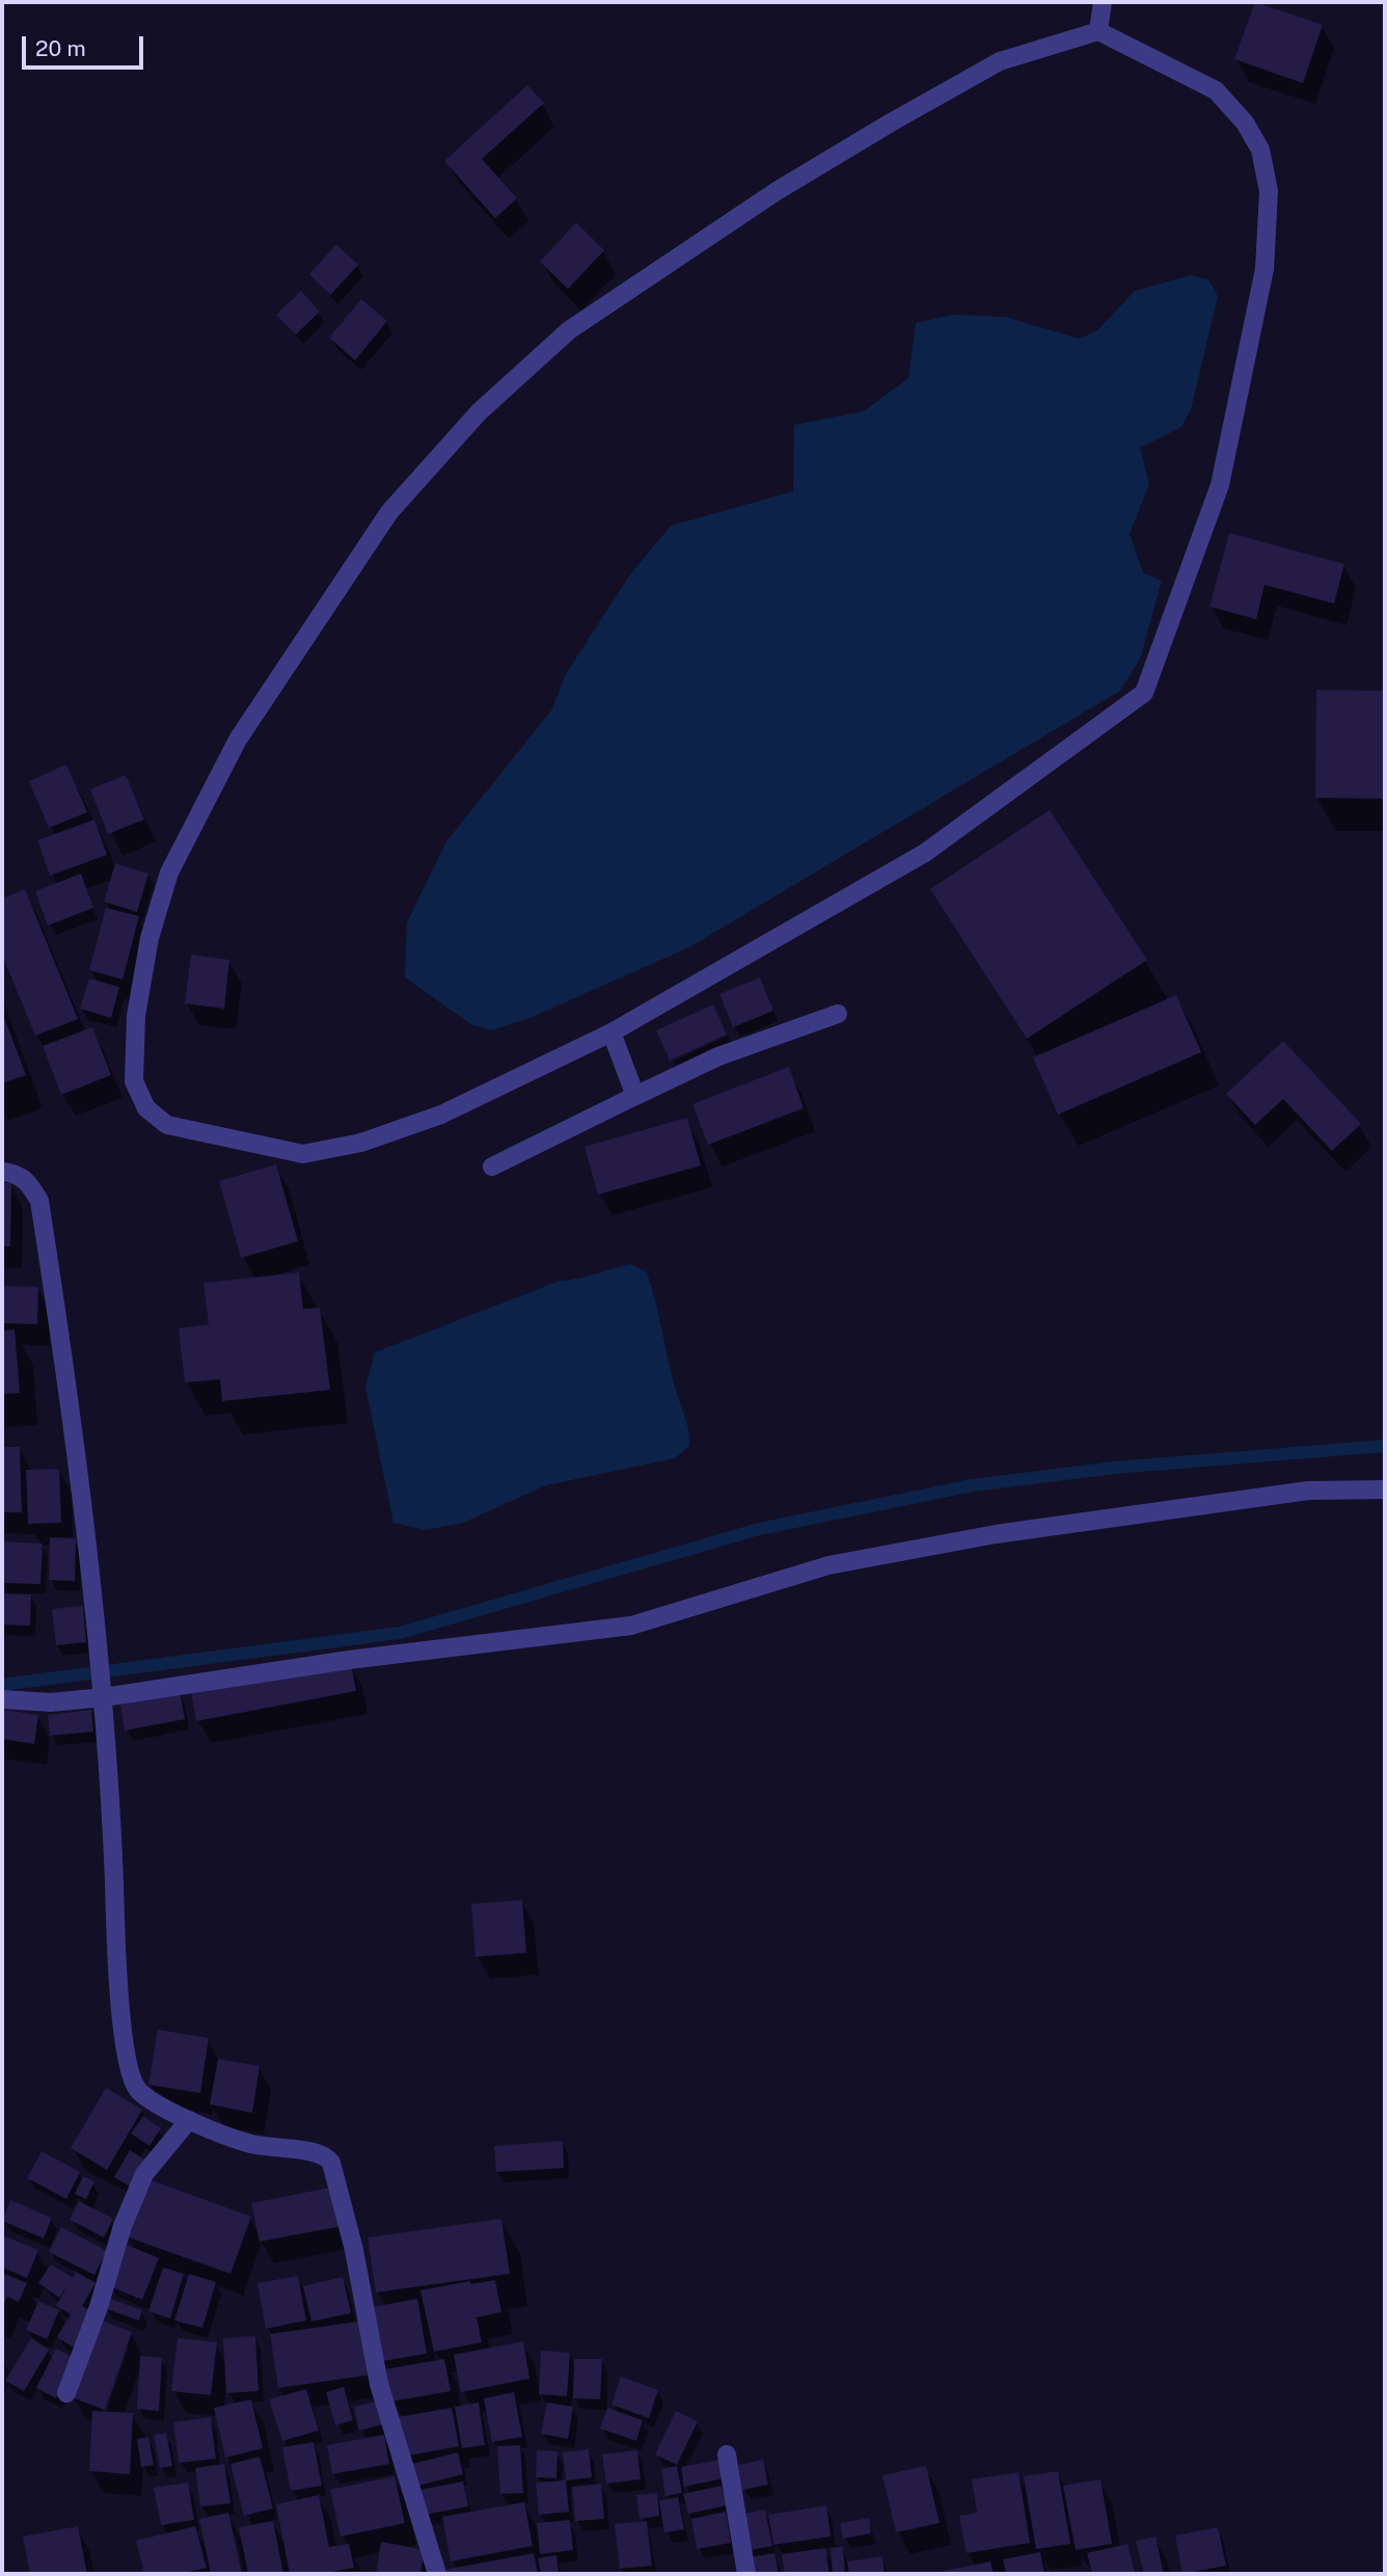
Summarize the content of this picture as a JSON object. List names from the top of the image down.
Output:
{
  "scale_bar": "20 m"
}
